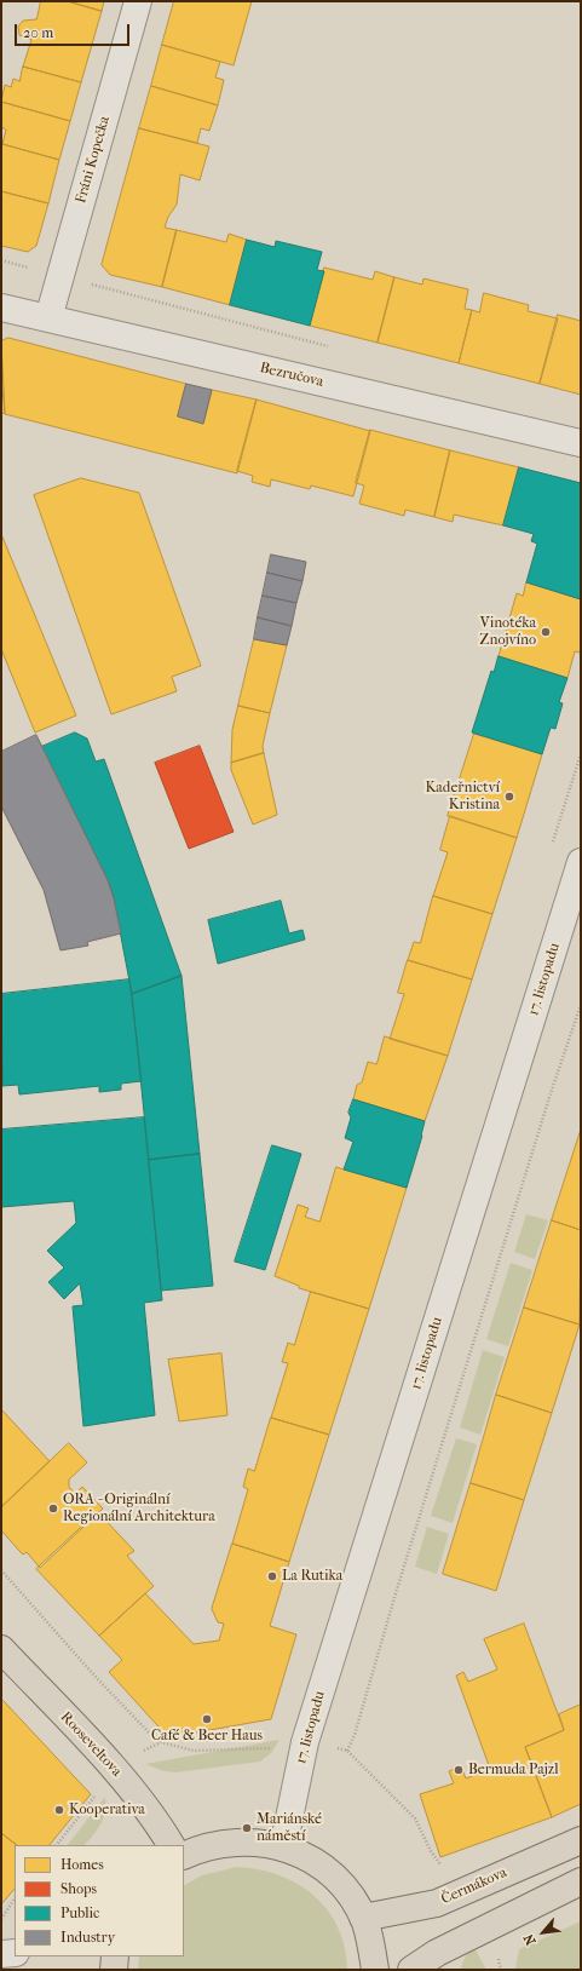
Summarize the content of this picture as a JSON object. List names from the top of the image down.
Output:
{
  "streets": {
    "main road": ["Rooseveltova", "Čermákova"],
    "street": ["Fráni Kopečka", "Bezručova", "17. listopadu"]
  },
  "crossings": [
    ["Fráni Kopečka", "Bezručova"]
  ],
  "places": [
    "Vinotéka Znojvíno",
    "Kadeřnictví Kristina",
    "ORA - Originální Regionální Architektura",
    "La Rutika",
    "Café & Beer Haus",
    "Bermuda Pajzl",
    "Kooperativa",
    "Mariánské náměstí"
  ],
  "legend": [
    "Homes",
    "Shops",
    "Public",
    "Industry"
  ],
  "scale_bar": "20 m",
  "north": "bottom left"
}
